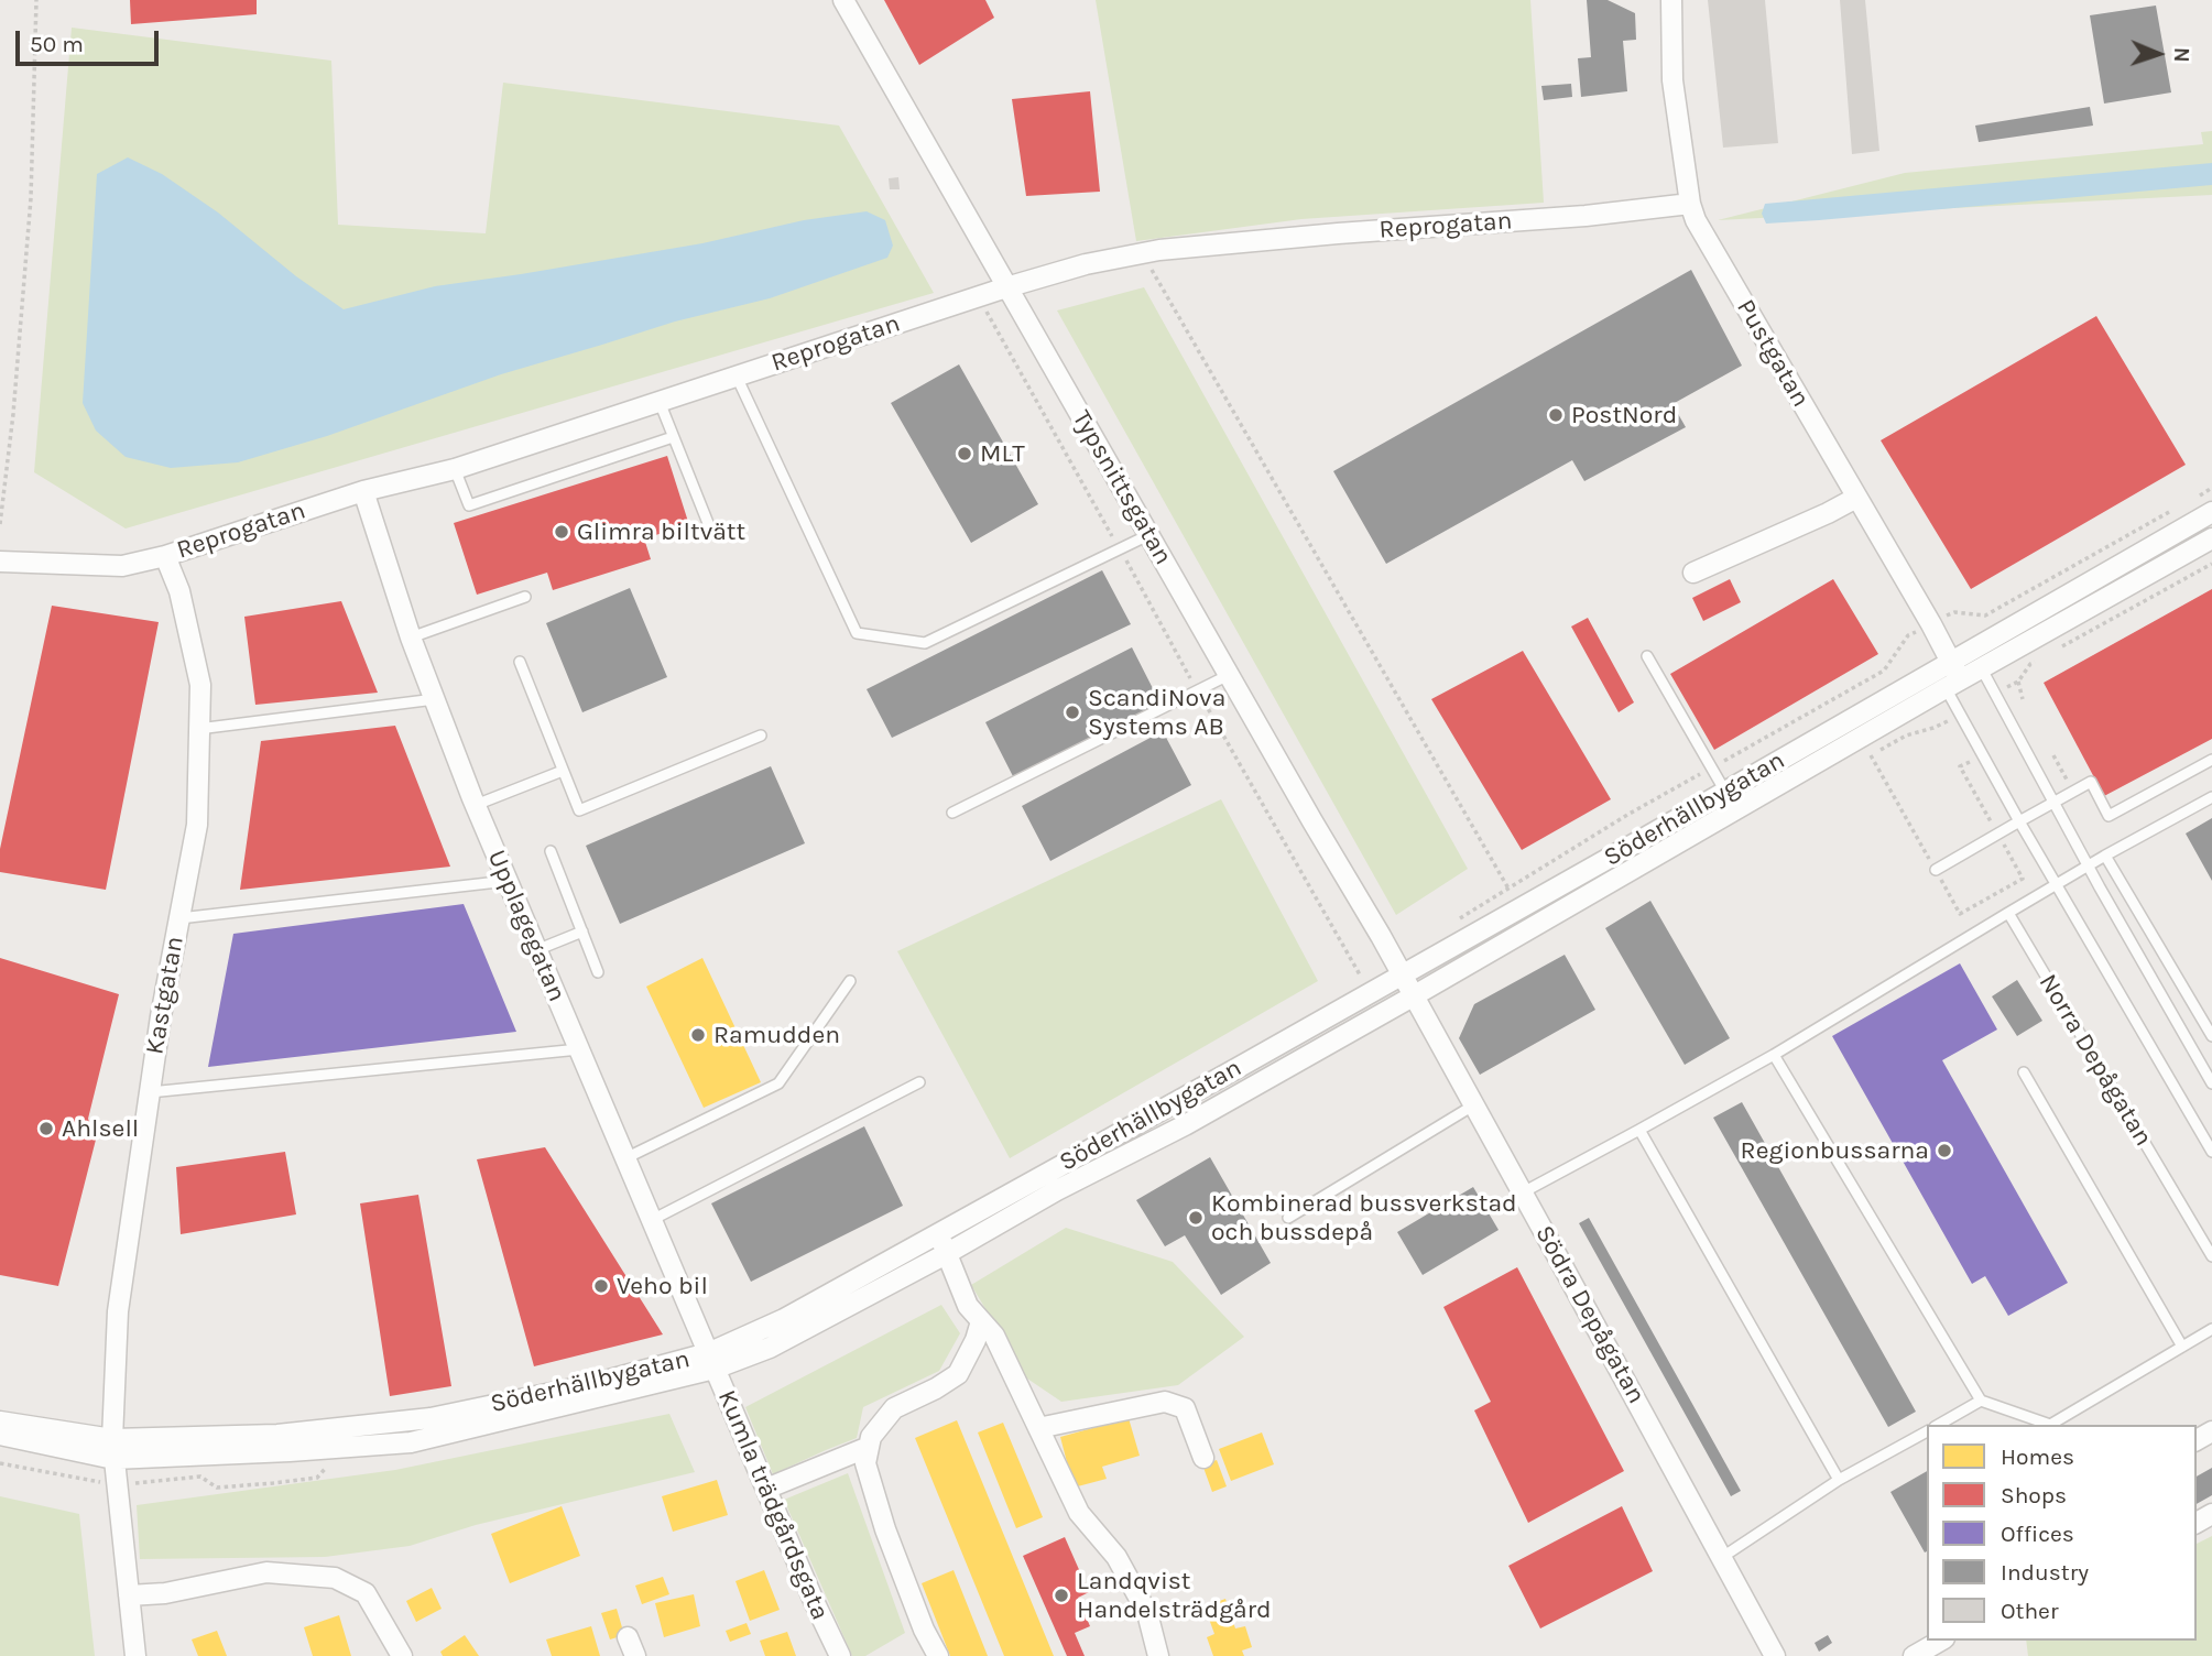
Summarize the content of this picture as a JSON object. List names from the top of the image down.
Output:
{
  "streets": {
    "street": [
      "Reprogatan",
      "Pustgatan",
      "Typsnittsgatan",
      "Söderhällbygatan",
      "Upplagegatan",
      "Kastgatan",
      "Södra Depågatan",
      "Kumla trädgårdsgata"
    ],
    "lane": ["Norra Depågatan"]
  },
  "crossings": [
    ["Reprogatan", "Pustgatan"],
    ["Reprogatan", "Typsnittsgatan"],
    ["Reprogatan", "Upplagegatan"],
    ["Reprogatan", "Kastgatan"],
    ["Pustgatan", "Söderhällbygatan"],
    ["Typsnittsgatan", "Söderhällbygatan"],
    ["Typsnittsgatan", "Södra Depågatan"],
    ["Söderhällbygatan", "Upplagegatan"],
    ["Söderhällbygatan", "Kastgatan"],
    ["Söderhällbygatan", "Södra Depågatan"],
    ["Söderhällbygatan", "Kumla trädgårdsgata"],
    ["Upplagegatan", "Kumla trädgårdsgata"]
  ],
  "places": [
    "PostNord",
    "MLT",
    "Glimra biltvätt",
    "ScandiNova Systems AB",
    "Ramudden",
    "Ahlsell",
    "Regionbussarna",
    "Kombinerad bussverkstad och bussdepå",
    "Veho bil",
    "Landqvist Handelsträdgård"
  ],
  "legend": [
    "Homes",
    "Shops",
    "Offices",
    "Industry",
    "Other"
  ],
  "scale_bar": "50 m",
  "north": "right"
}
